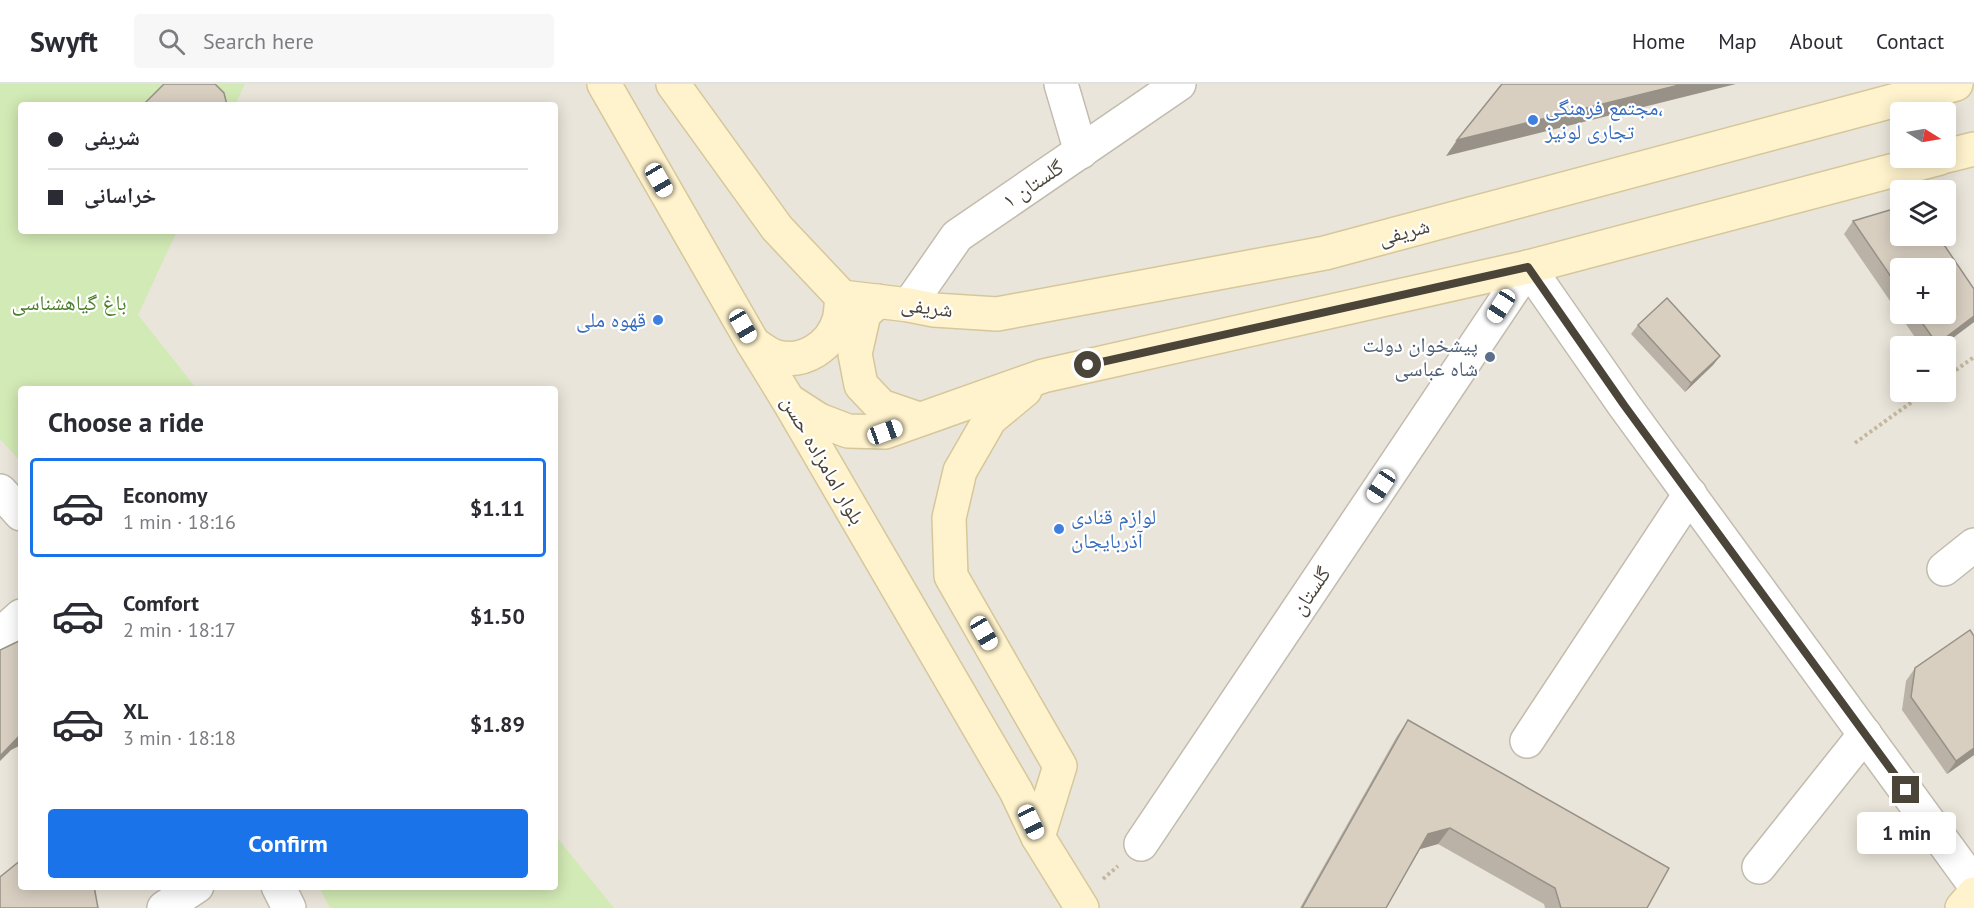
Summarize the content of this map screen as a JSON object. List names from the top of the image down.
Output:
{
  "streets": {
    "main road": ["شریفی", "بلوار امامزاده حسن"],
    "street": ["گلستان ۱", "گلستان"]
  },
  "crossings": [
    ["گلستان ۱", "شریفی"]
  ],
  "parks": ["باغ گیاهشناسی"],
  "places": [
    "مجتمع فرهنگی، تجاری لونیز",
    "قهوه ملی",
    "پیشخوان دولت شاه عباسی",
    "لوازم قنادی آذربایجان"
  ],
  "north": "right",
  "page": {
    "header": "Swyft",
    "search": "Search here",
    "nav": [
      "Home",
      "Map",
      "About",
      "Contact"
    ],
    "map_buttons": ["+", "−"],
    "banner": ["شریفی", "خراسانی"],
    "heading": "Choose a ride",
    "list": [
      {
        "name": "Economy",
        "note": "1 min · 18:16",
        "value": "$1.11"
      },
      {
        "name": "Comfort",
        "note": "2 min · 18:17",
        "value": "$1.50"
      },
      {
        "name": "XL",
        "note": "3 min · 18:18",
        "value": "$1.89"
      }
    ],
    "buttons": "Confirm",
    "bubble": "1 min"
  }
}
